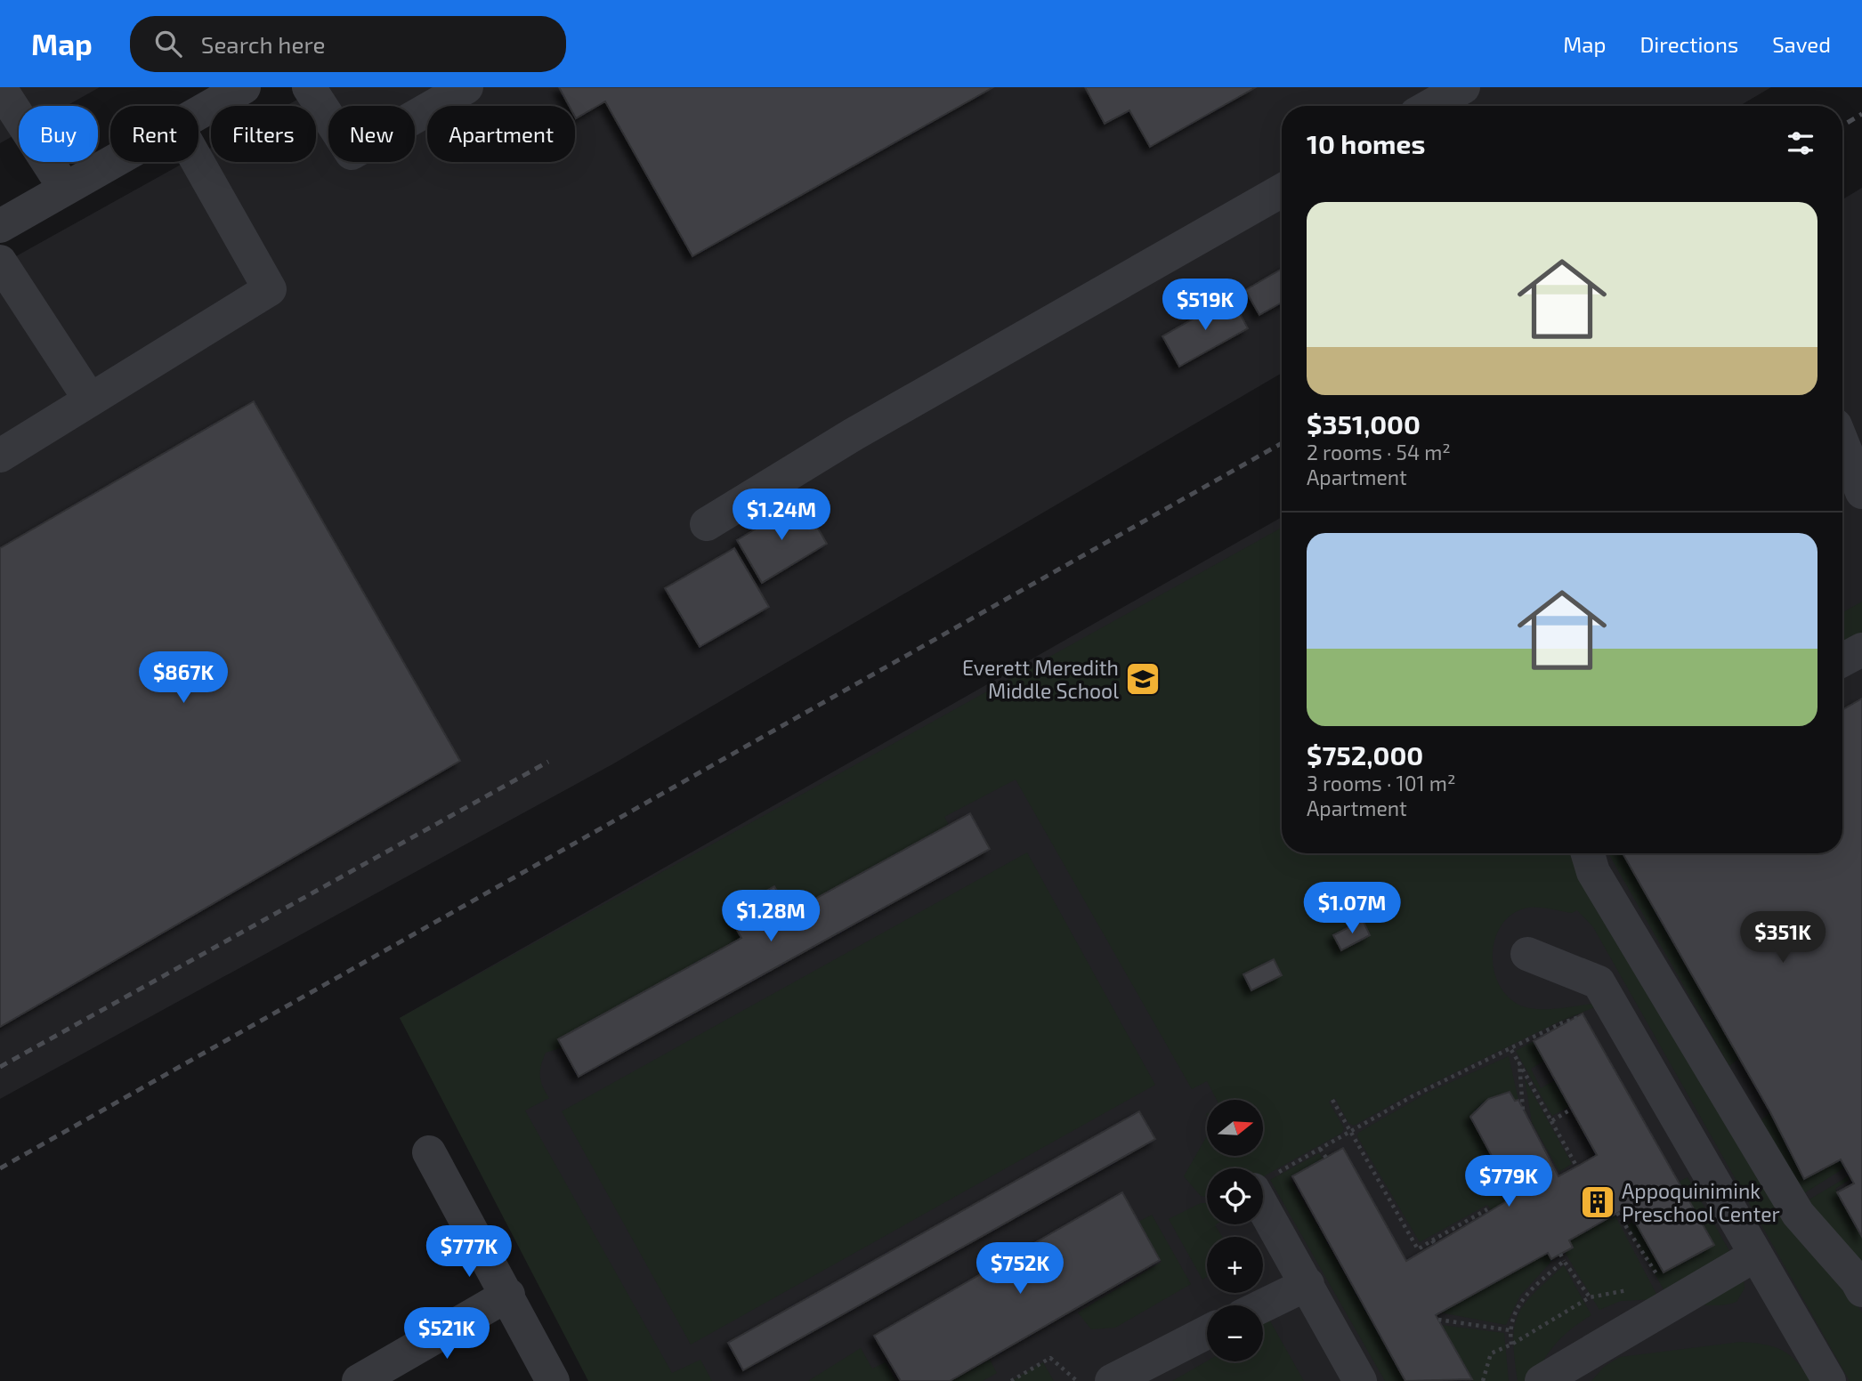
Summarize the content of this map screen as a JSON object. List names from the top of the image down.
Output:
{
  "places": {
    "school or university": ["Everett Meredith Middle School"],
    "building": ["Appoquinimink Preschool Center"]
  },
  "north": "right",
  "page": {
    "header": "Map",
    "search": "Search here",
    "nav": ["Map", "Directions", "Saved"],
    "chip": [
      "Buy",
      "Rent",
      "Filters",
      "New",
      "Apartment"
    ],
    "heading": "10 homes",
    "list": [
      {
        "name": "$351,000",
        "note": "2 rooms · 54 m² · Apartment"
      },
      {
        "name": "$752,000",
        "note": "3 rooms · 101 m² · Apartment"
      }
    ],
    "price": [
      "$519K",
      "$1.24M",
      "$867K",
      "$1.07M",
      "$1.28M",
      "$351K",
      "$779K",
      "$777K",
      "$752K",
      "$521K"
    ],
    "map_buttons": ["+", "−"]
  }
}
